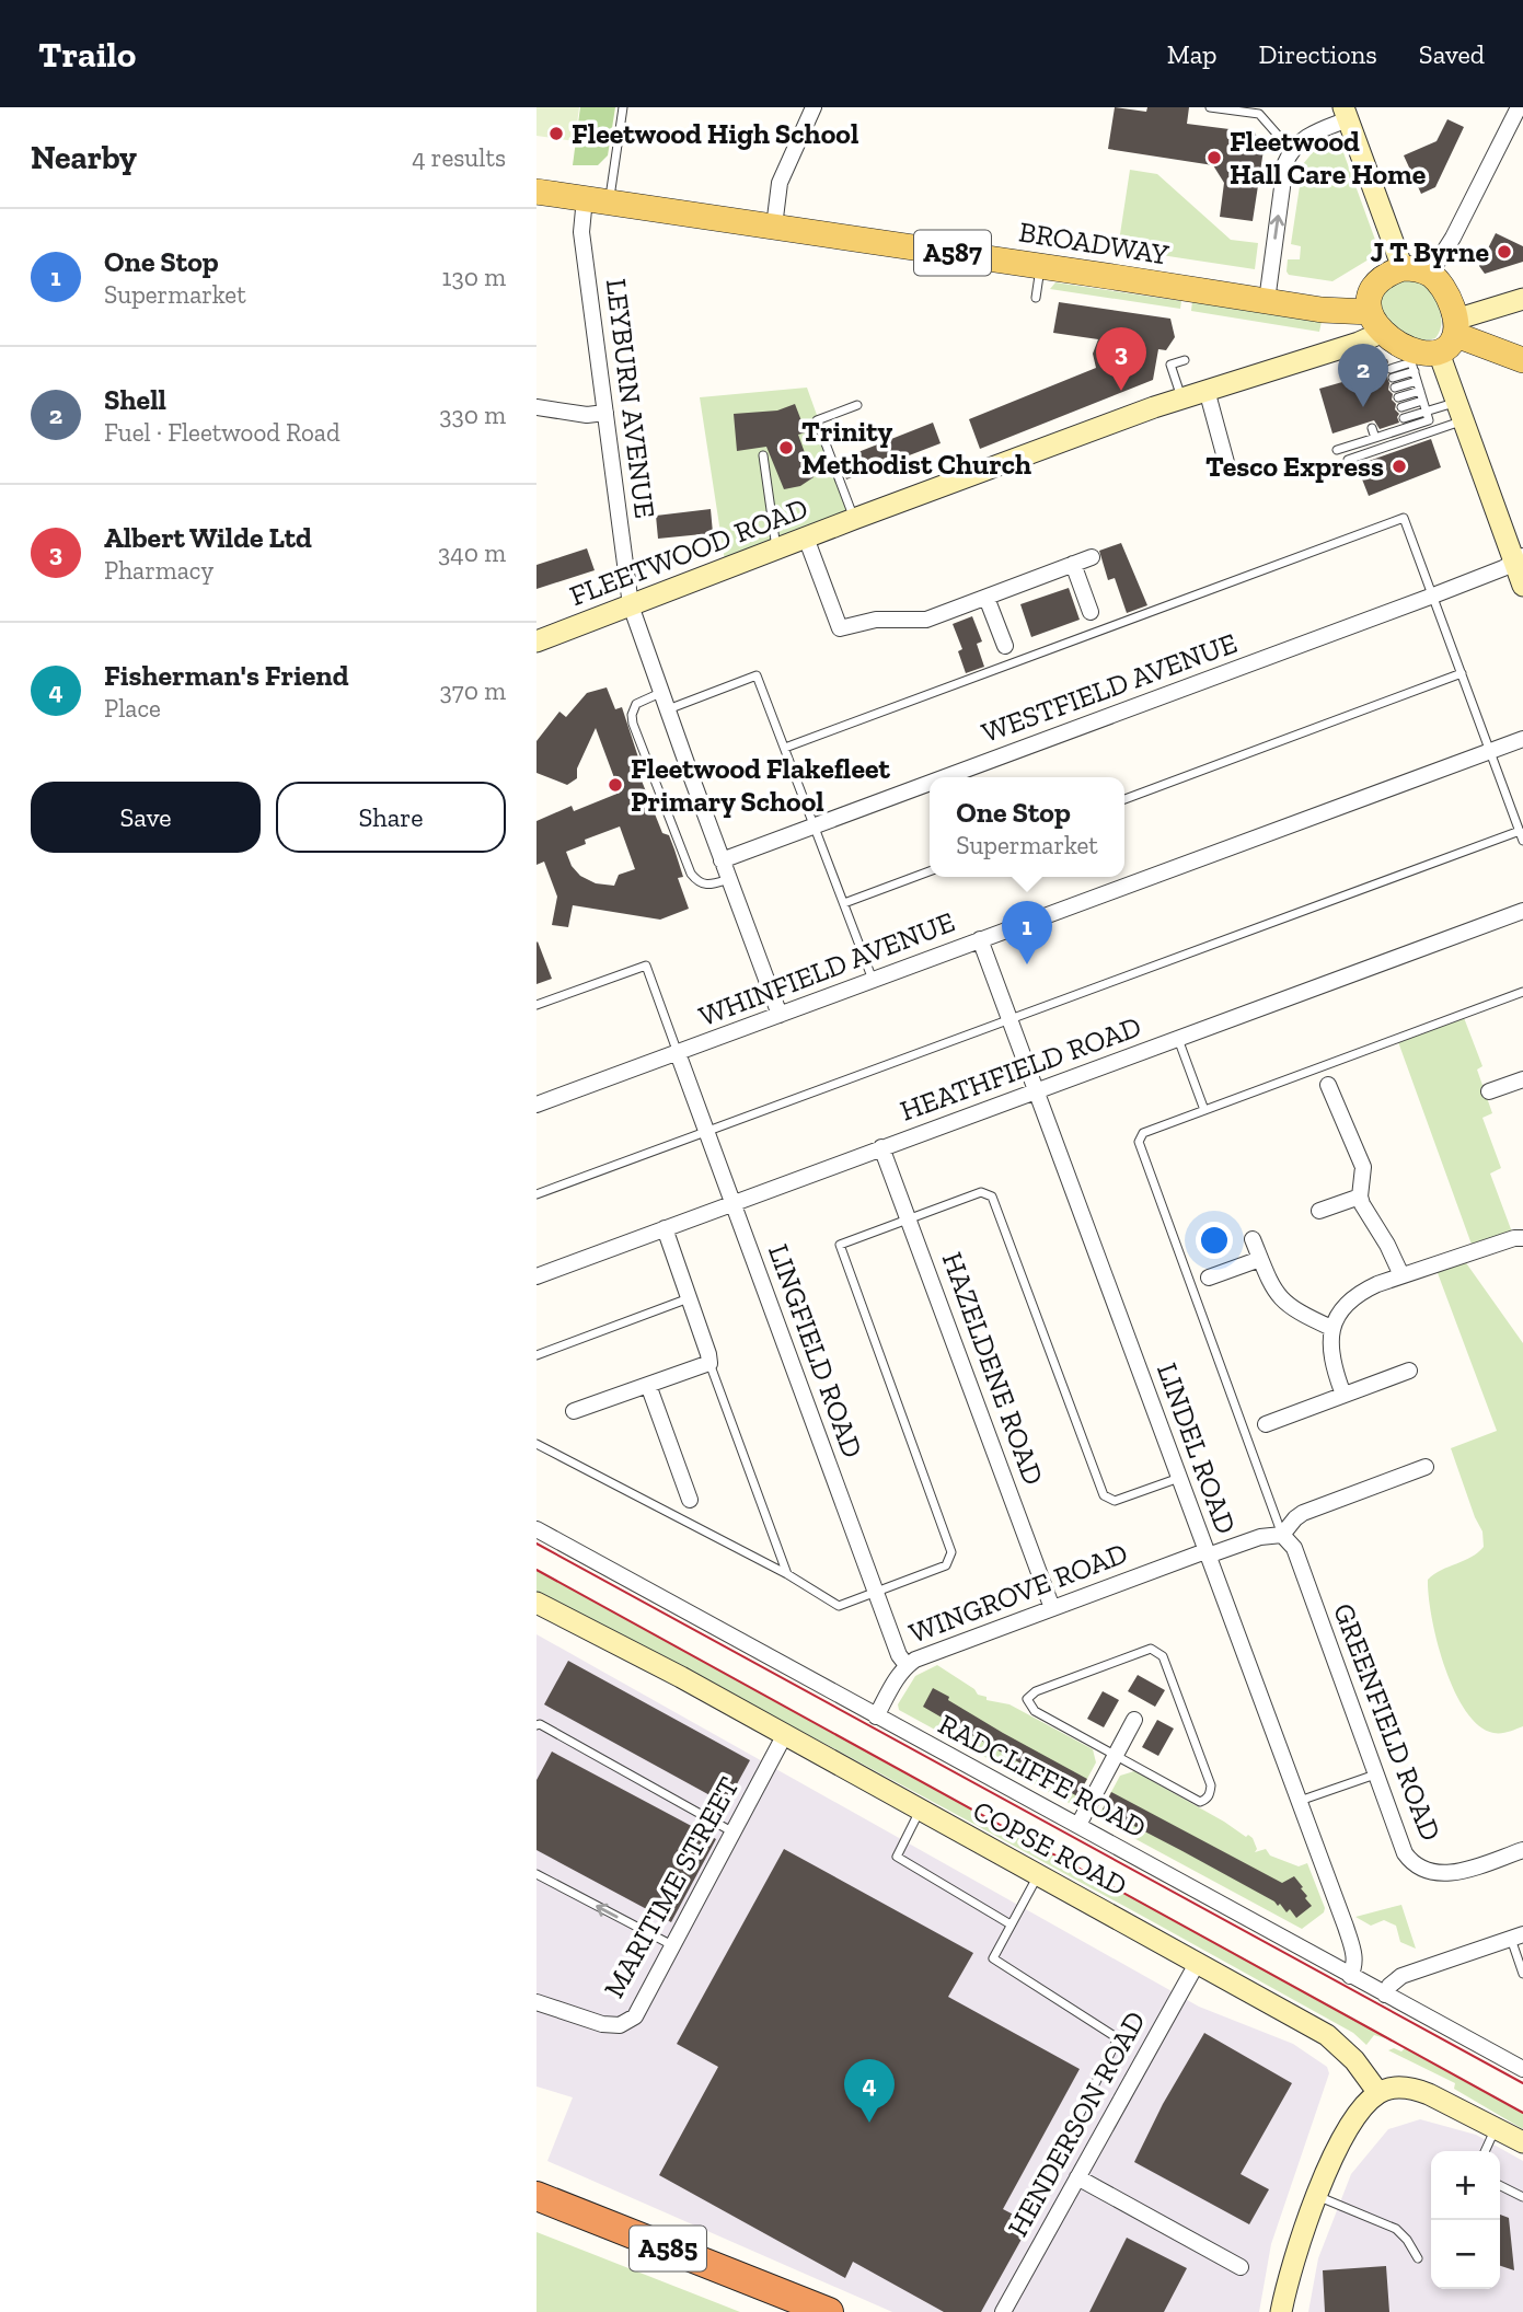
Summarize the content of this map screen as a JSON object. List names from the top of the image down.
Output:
{
  "streets": {
    "highway": ["A585"],
    "main road": ["BROADWAY", "A587"],
    "street": [
      "LEYBURN AVENUE",
      "FLEETWOOD ROAD",
      "WESTFIELD AVENUE",
      "WHINFIELD AVENUE",
      "HEATHFIELD ROAD",
      "LINGFIELD ROAD",
      "HAZELDENE ROAD",
      "LINDEL ROAD",
      "WINGROVE ROAD",
      "GREENFIELD ROAD",
      "RADCLIFFE ROAD",
      "COPSE ROAD",
      "MARITIME STREET",
      "HENDERSON ROAD"
    ]
  },
  "crossings": [
    ["BROADWAY", "A587"],
    ["BROADWAY", "LEYBURN AVENUE"],
    ["BROADWAY", "FLEETWOOD ROAD"],
    ["A587", "FLEETWOOD ROAD"],
    ["LEYBURN AVENUE", "FLEETWOOD ROAD"],
    ["LEYBURN AVENUE", "WESTFIELD AVENUE"],
    ["LEYBURN AVENUE", "WHINFIELD AVENUE"],
    ["WHINFIELD AVENUE", "LINGFIELD ROAD"],
    ["WHINFIELD AVENUE", "LINDEL ROAD"],
    ["HEATHFIELD ROAD", "LINGFIELD ROAD"],
    ["HEATHFIELD ROAD", "HAZELDENE ROAD"],
    ["HEATHFIELD ROAD", "LINDEL ROAD"],
    ["LINGFIELD ROAD", "WINGROVE ROAD"],
    ["HAZELDENE ROAD", "WINGROVE ROAD"],
    ["LINDEL ROAD", "WINGROVE ROAD"],
    ["LINDEL ROAD", "RADCLIFFE ROAD"],
    ["WINGROVE ROAD", "RADCLIFFE ROAD"],
    ["COPSE ROAD", "MARITIME STREET"],
    ["COPSE ROAD", "HENDERSON ROAD"]
  ],
  "places": [
    "Fleetwood High School",
    "Fleetwood Hall Care Home",
    "J T Byrne",
    "Trinity Methodist Church",
    "Tesco Express",
    "Fleetwood Flakefleet Primary School"
  ],
  "page": {
    "header": "Trailo",
    "nav": ["Map", "Directions", "Saved"],
    "heading": ["Nearby", "4 results"],
    "list": [
      {
        "mark": "1",
        "name": "One Stop",
        "note": "Supermarket",
        "value": "130 m"
      },
      {
        "mark": "2",
        "name": "Shell",
        "note": "Fuel · Fleetwood Road",
        "value": "330 m"
      },
      {
        "mark": "3",
        "name": "Albert Wilde Ltd",
        "note": "Pharmacy",
        "value": "340 m"
      },
      {
        "mark": "4",
        "name": "Fisherman's Friend",
        "note": "Place",
        "value": "370 m"
      }
    ],
    "pins": [
      "3",
      "2",
      "1",
      "4"
    ],
    "buttons": ["Save", "Share"],
    "popup": ["One Stop", "Supermarket"],
    "map_buttons": ["+", "−"]
  }
}
